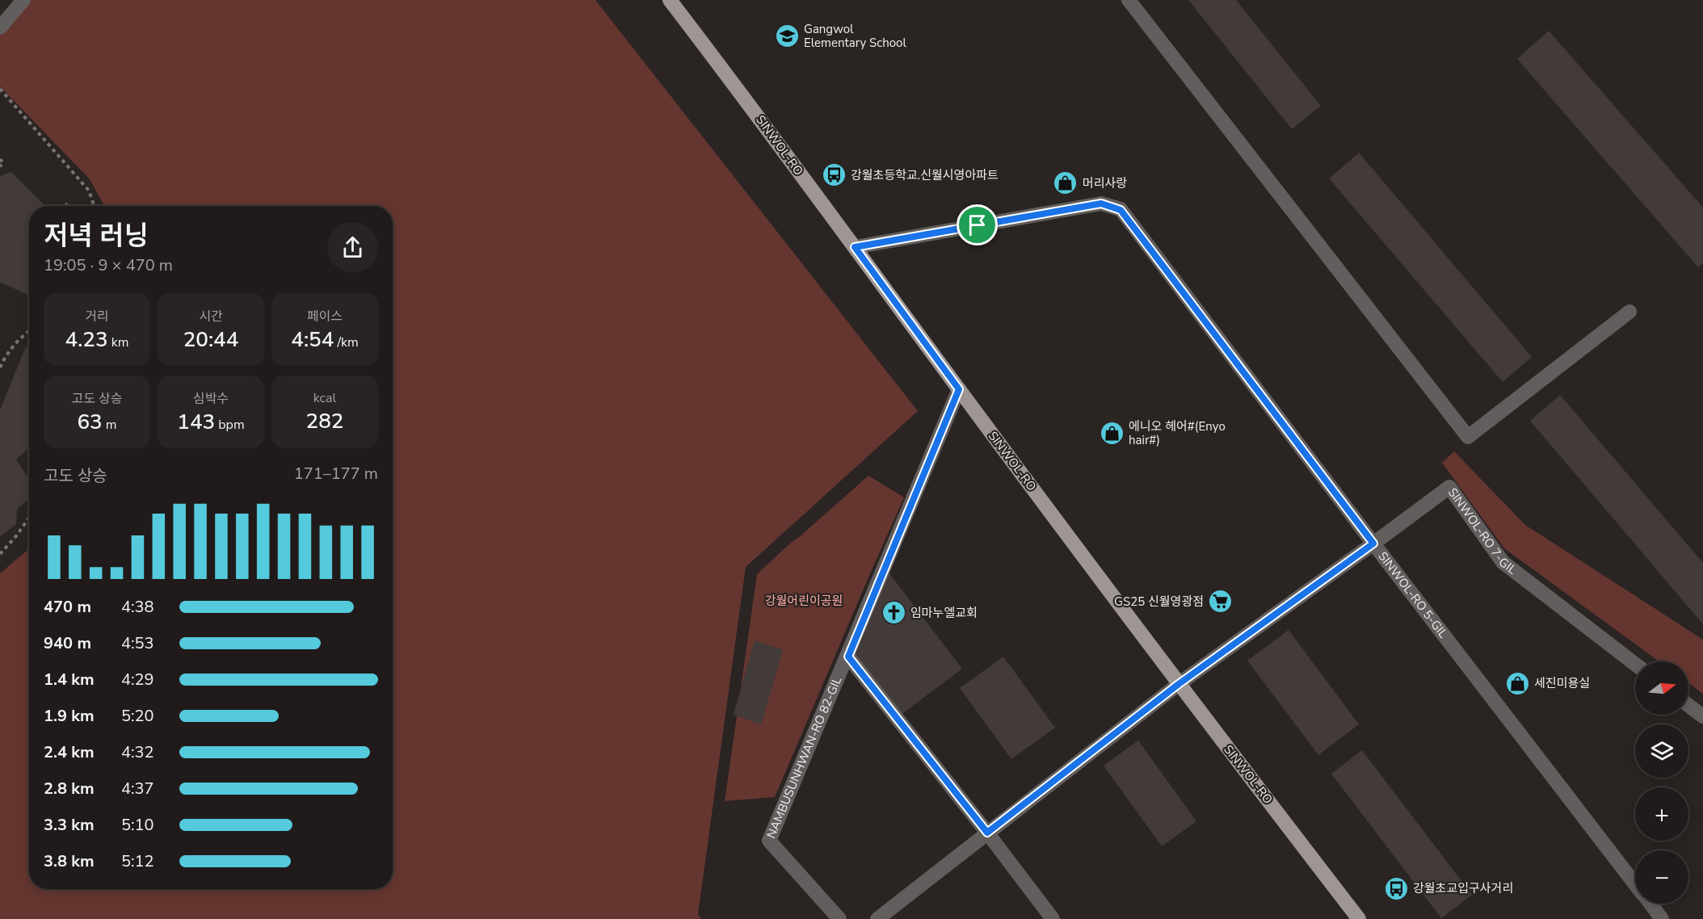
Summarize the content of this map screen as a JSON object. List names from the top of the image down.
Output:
{
  "streets": {
    "main road": ["SINWOL-RO"],
    "street": ["SINWOL-RO 7-GIL", "SINWOL-RO 5-GIL", "NAMBUSUNHWAN-RO 82-GIL"]
  },
  "crossings": [
    ["SINWOL-RO", "SINWOL-RO 7-GIL"],
    ["SINWOL-RO", "SINWOL-RO 5-GIL"],
    ["SINWOL-RO", "NAMBUSUNHWAN-RO 82-GIL"],
    ["SINWOL-RO 7-GIL", "SINWOL-RO 5-GIL"]
  ],
  "parks": ["강월어린이공원"],
  "places": {
    "school or university": ["Gangwol Elementary School"],
    "bus stop": ["강월초등학교.신월시영아파트", "강월초교입구사거리"],
    "shop": ["머리사랑", "에니오 헤어#(Enyo hair#)", "세진미용실"],
    "supermarket": ["GS25 신월영광점"],
    "church": ["임마누엘교회"]
  },
  "north": "right",
  "page": {
    "heading": ["저녁 러닝", "19:05 · 9 × 470 m"],
    "stats": [
      ["거리", "4.23 km"],
      ["시간", "20:44"],
      ["페이스", "4:54 /km"],
      ["고도 상승", "63 m"],
      ["심박수", "143 bpm"],
      ["kcal", "282"]
    ],
    "chart": ["고도 상승", "171–177 m"],
    "list": [
      {
        "name": "470 m",
        "note": "4:38"
      },
      {
        "name": "940 m",
        "note": "4:53"
      },
      {
        "name": "1.4 km",
        "note": "4:29"
      },
      {
        "name": "1.9 km",
        "note": "5:20"
      },
      {
        "name": "2.4 km",
        "note": "4:32"
      },
      {
        "name": "2.8 km",
        "note": "4:37"
      },
      {
        "name": "3.3 km",
        "note": "5:10"
      },
      {
        "name": "3.8 km",
        "note": "5:12"
      }
    ],
    "map_buttons": ["+", "−"]
  }
}
